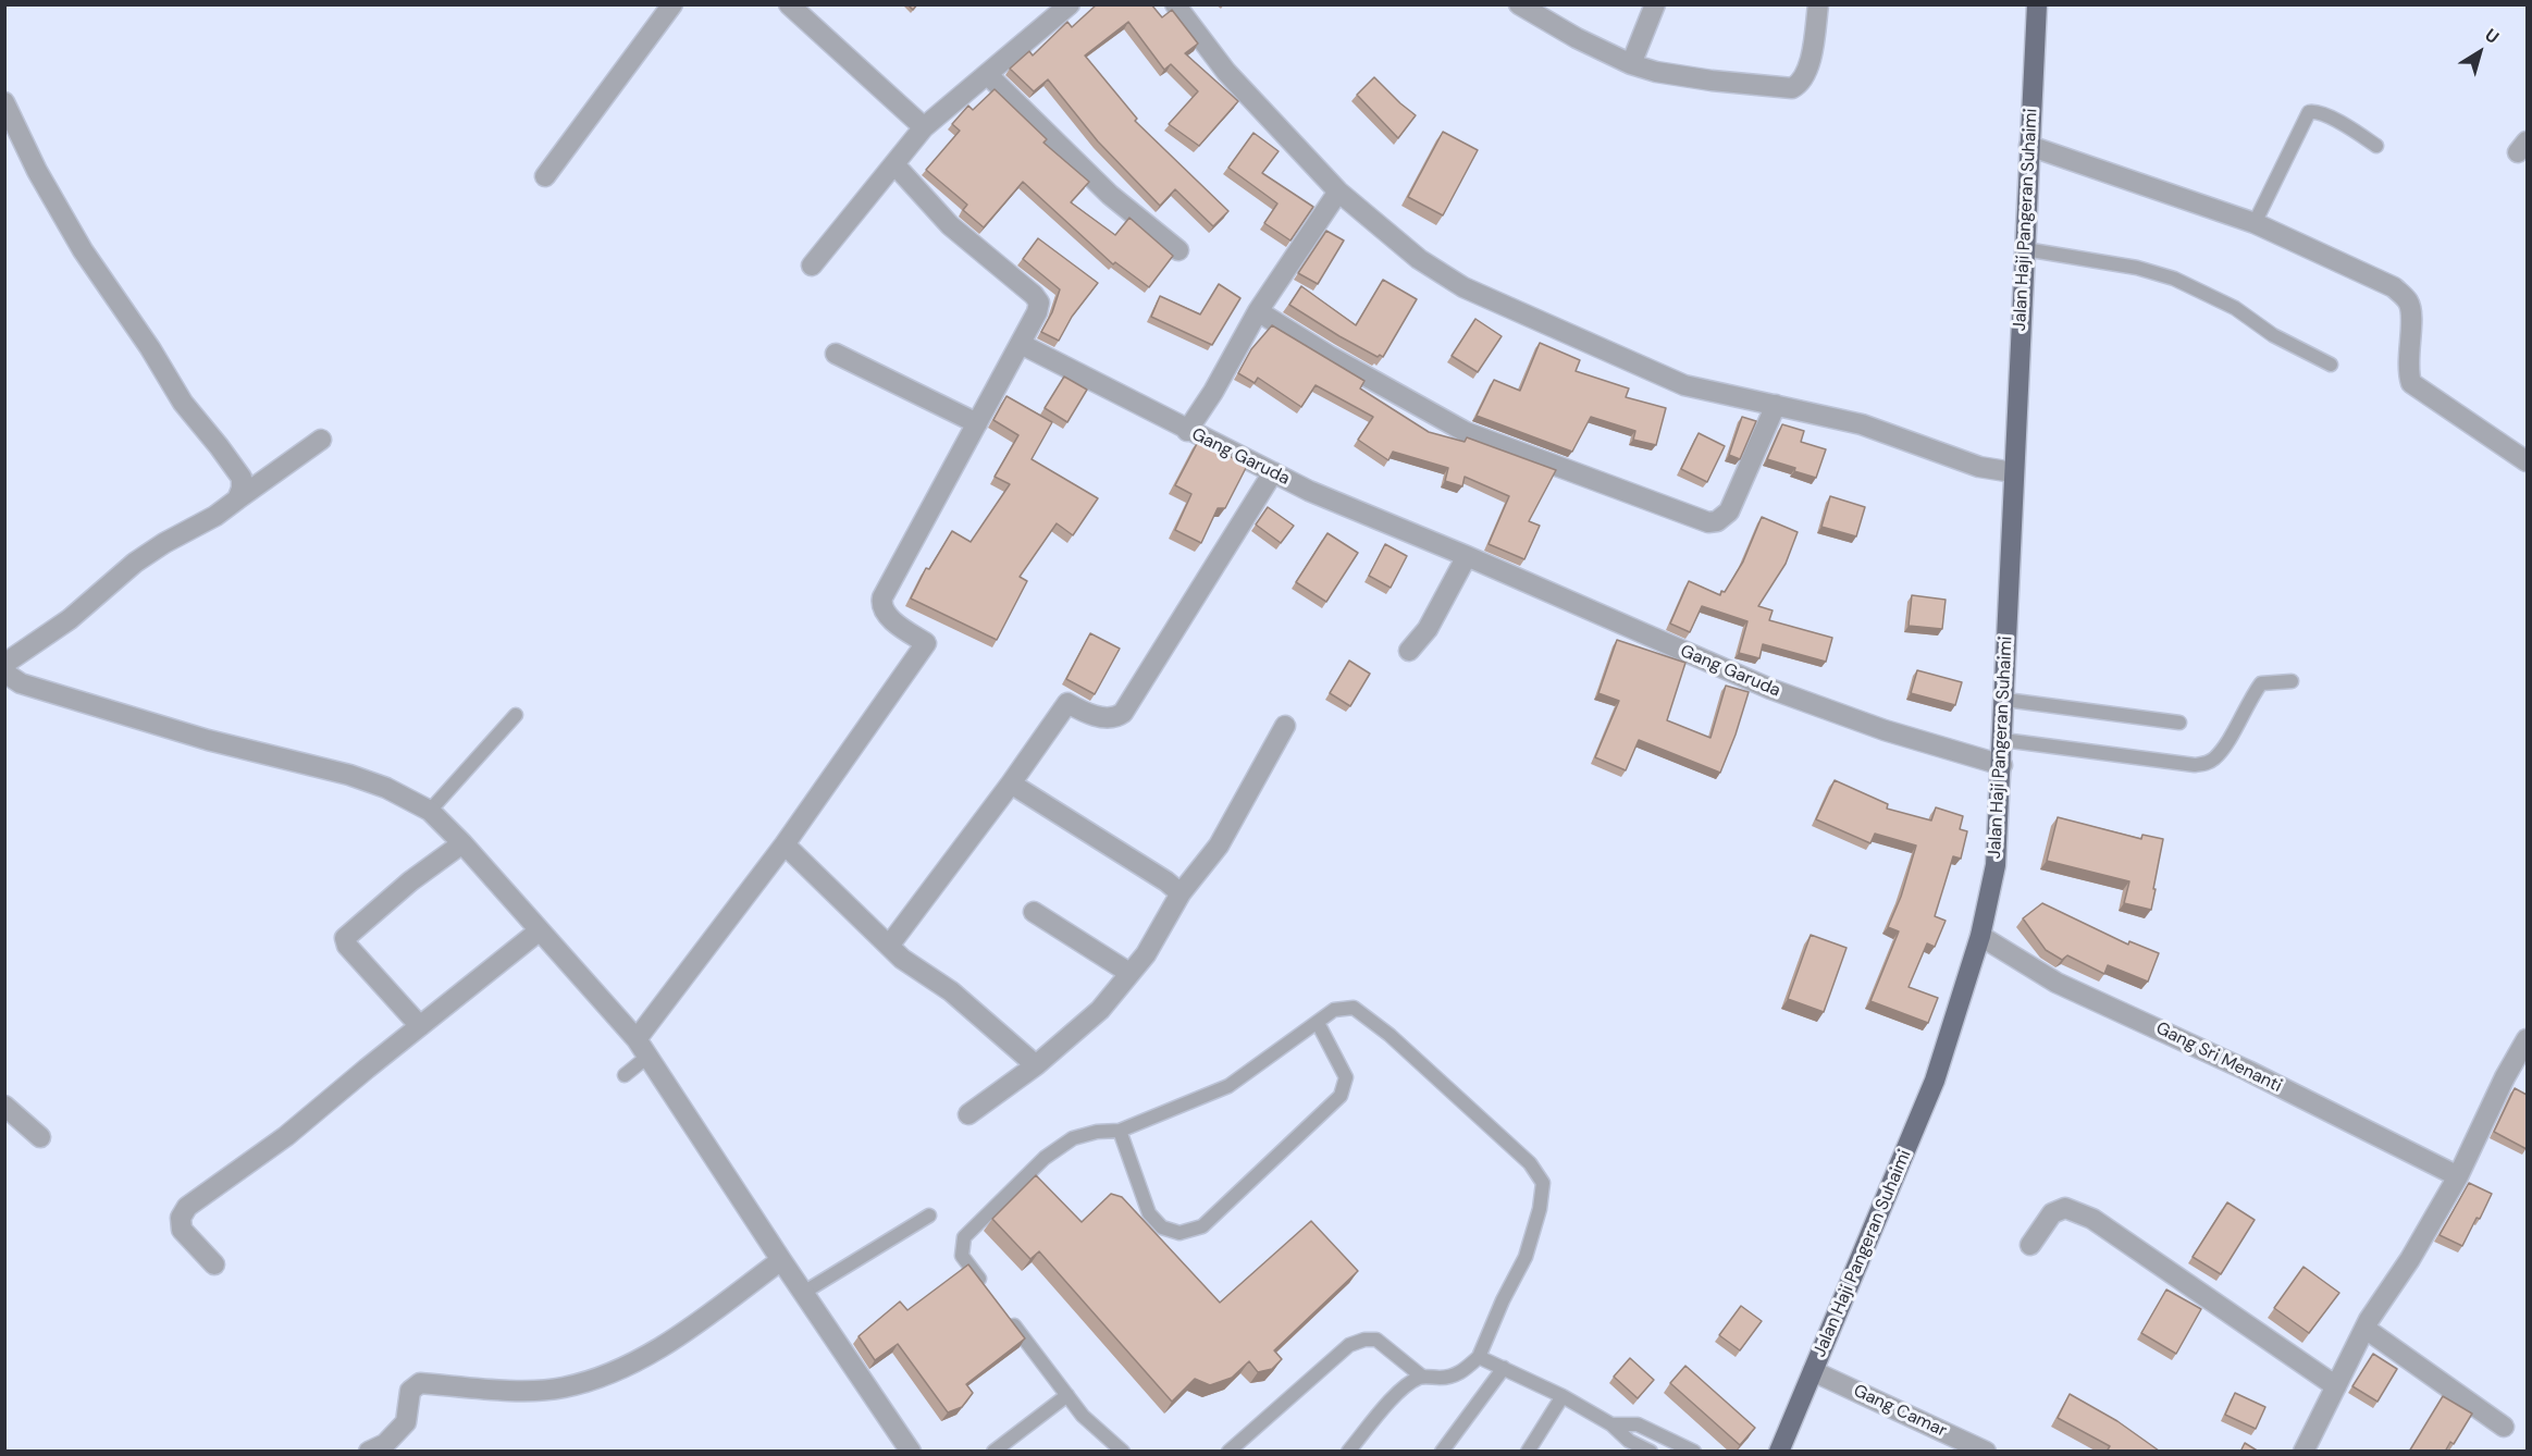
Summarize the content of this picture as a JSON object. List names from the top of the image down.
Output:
{
  "streets": {
    "main road": ["Jalan Haji Pangeran Suhaimi"],
    "street": ["Gang Garuda", "Gang Sri Menanti", "Gang Camar"]
  },
  "crossings": [
    ["Jalan Haji Pangeran Suhaimi", "Gang Garuda"],
    ["Jalan Haji Pangeran Suhaimi", "Gang Sri Menanti"],
    ["Jalan Haji Pangeran Suhaimi", "Gang Camar"]
  ],
  "north": "top right"
}
